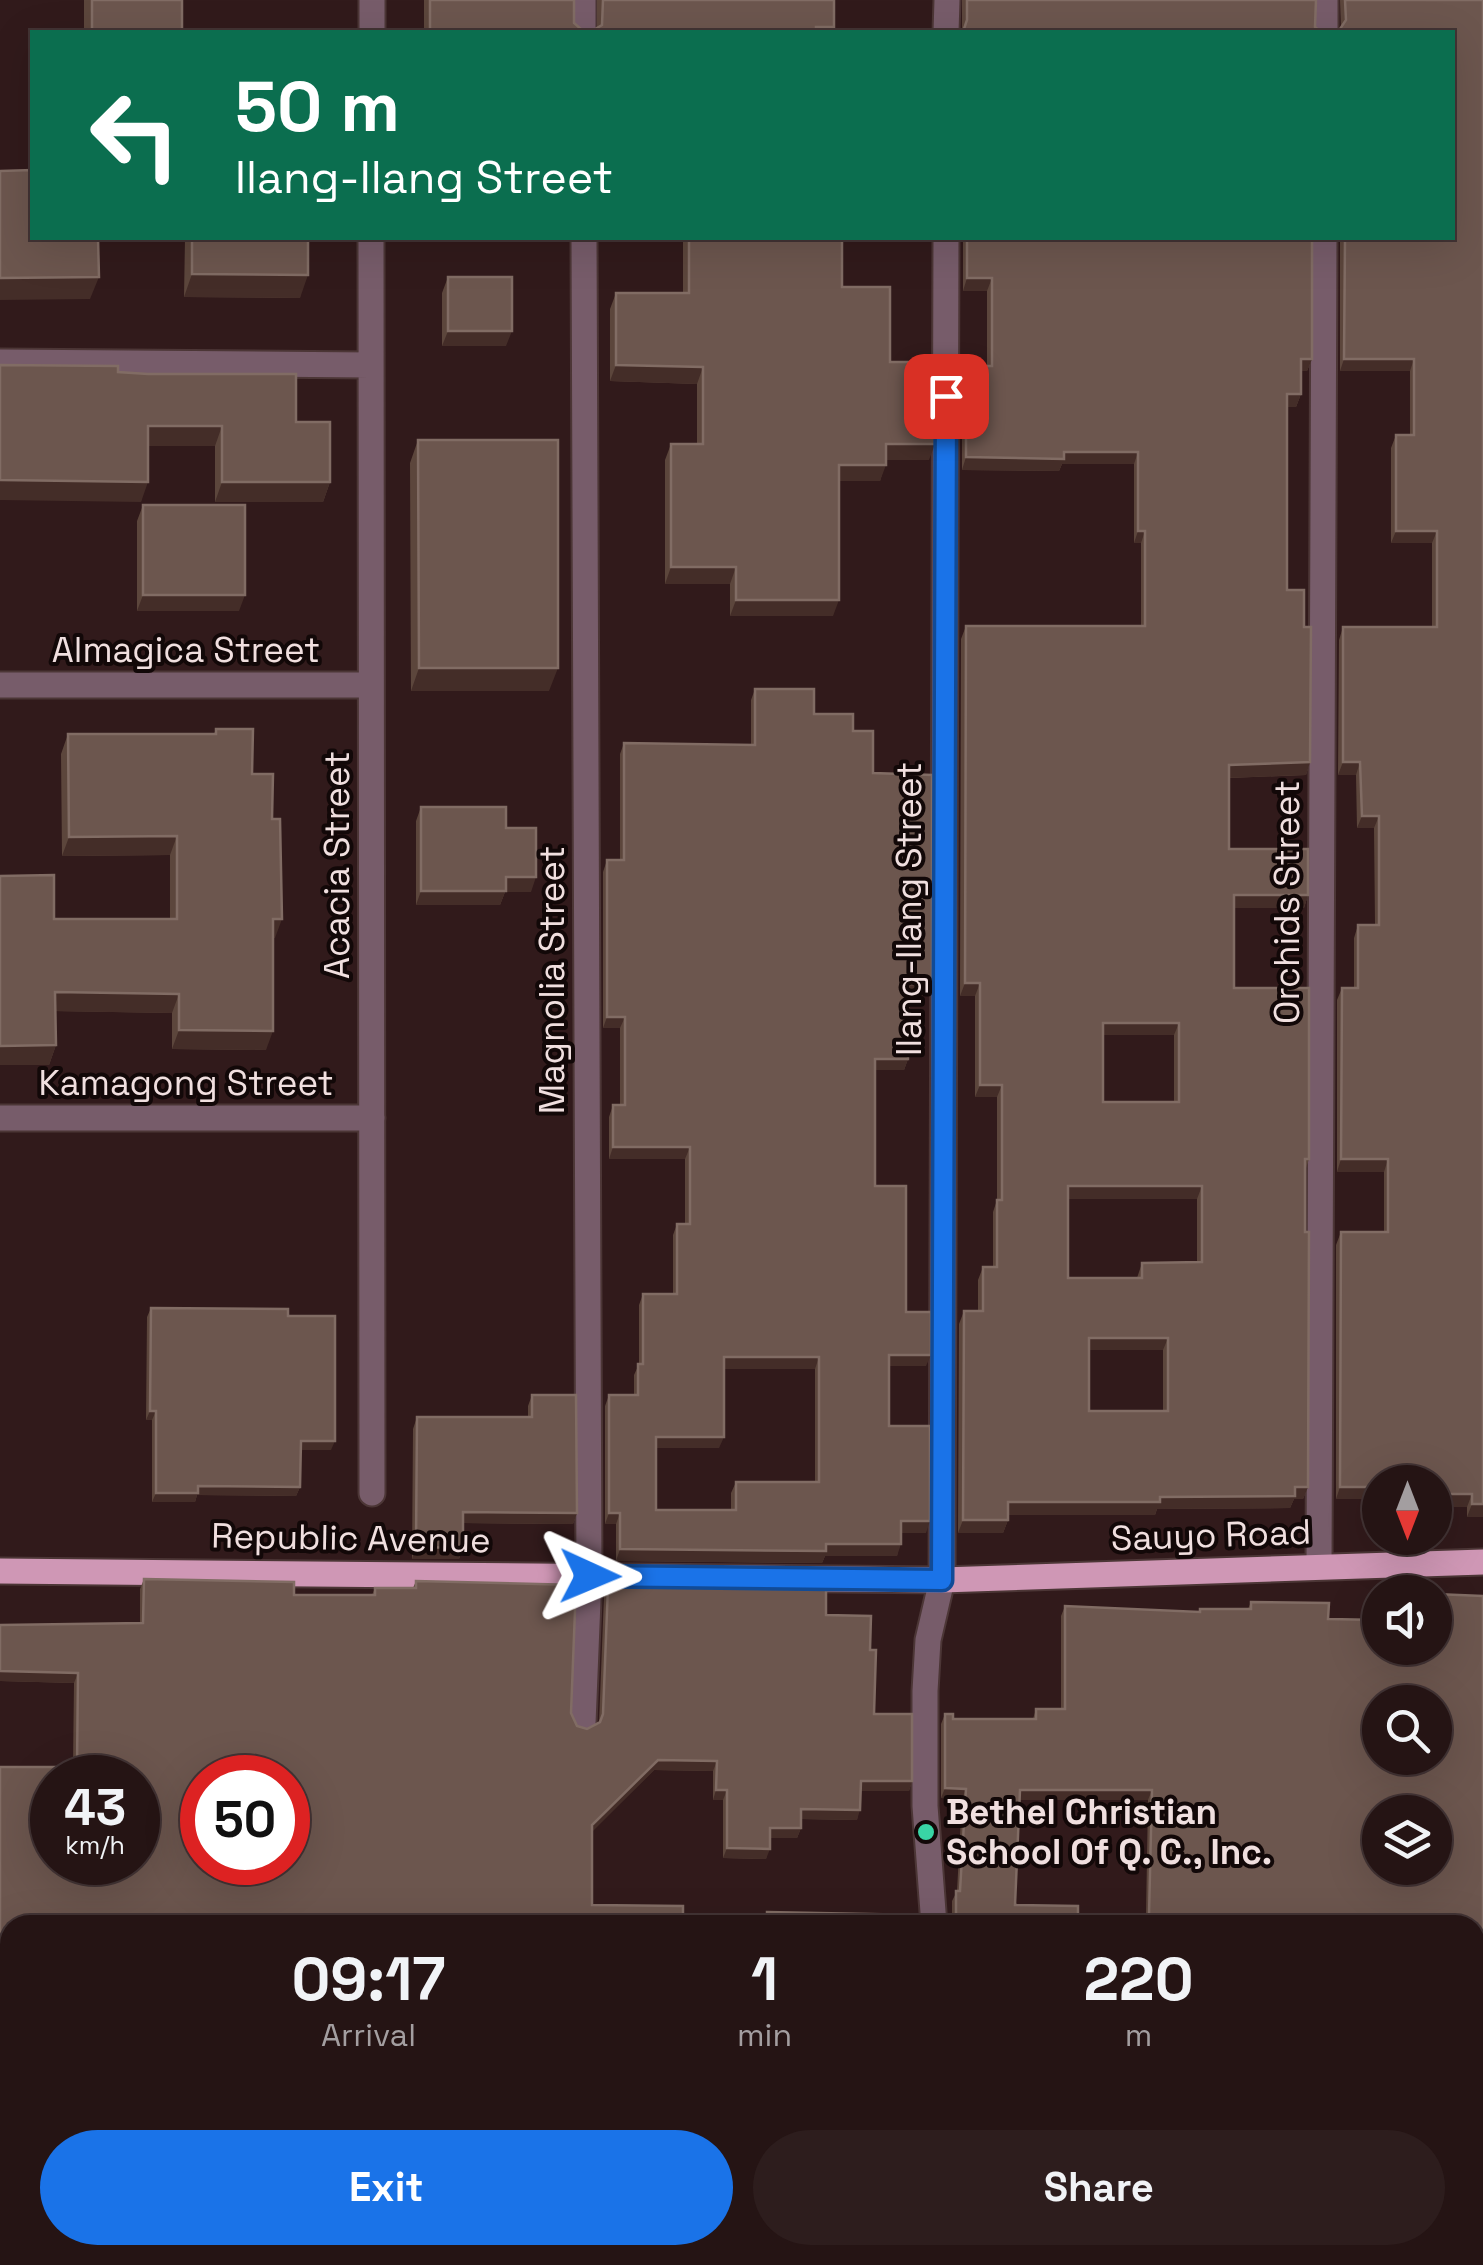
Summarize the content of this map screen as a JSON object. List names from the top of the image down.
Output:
{
  "streets": {
    "main road": ["Sauyo Road", "Republic Avenue"],
    "street": [
      "Almagica Street",
      "Acacia Street",
      "Orchids Street",
      "Ilang-Ilang Street",
      "Magnolia Street",
      "Kamagong Street"
    ]
  },
  "crossings": [
    ["Almagica Street", "Acacia Street"],
    ["Acacia Street", "Kamagong Street"],
    ["Orchids Street", "Sauyo Road"],
    ["Ilang-Ilang Street", "Sauyo Road"],
    ["Ilang-Ilang Street", "Republic Avenue"],
    ["Magnolia Street", "Republic Avenue"],
    ["Sauyo Road", "Republic Avenue"]
  ],
  "places": ["Bethel Christian School Of Q. C., Inc."],
  "north": "bottom",
  "page": {
    "turn": ["50 m", "Ilang-Ilang Street"],
    "speed": "43 km/h",
    "limit": "50",
    "eta": [
      "09:17",
      "Arrival",
      "1",
      "min",
      "220",
      "m"
    ],
    "buttons": ["Exit", "Share"]
  }
}
